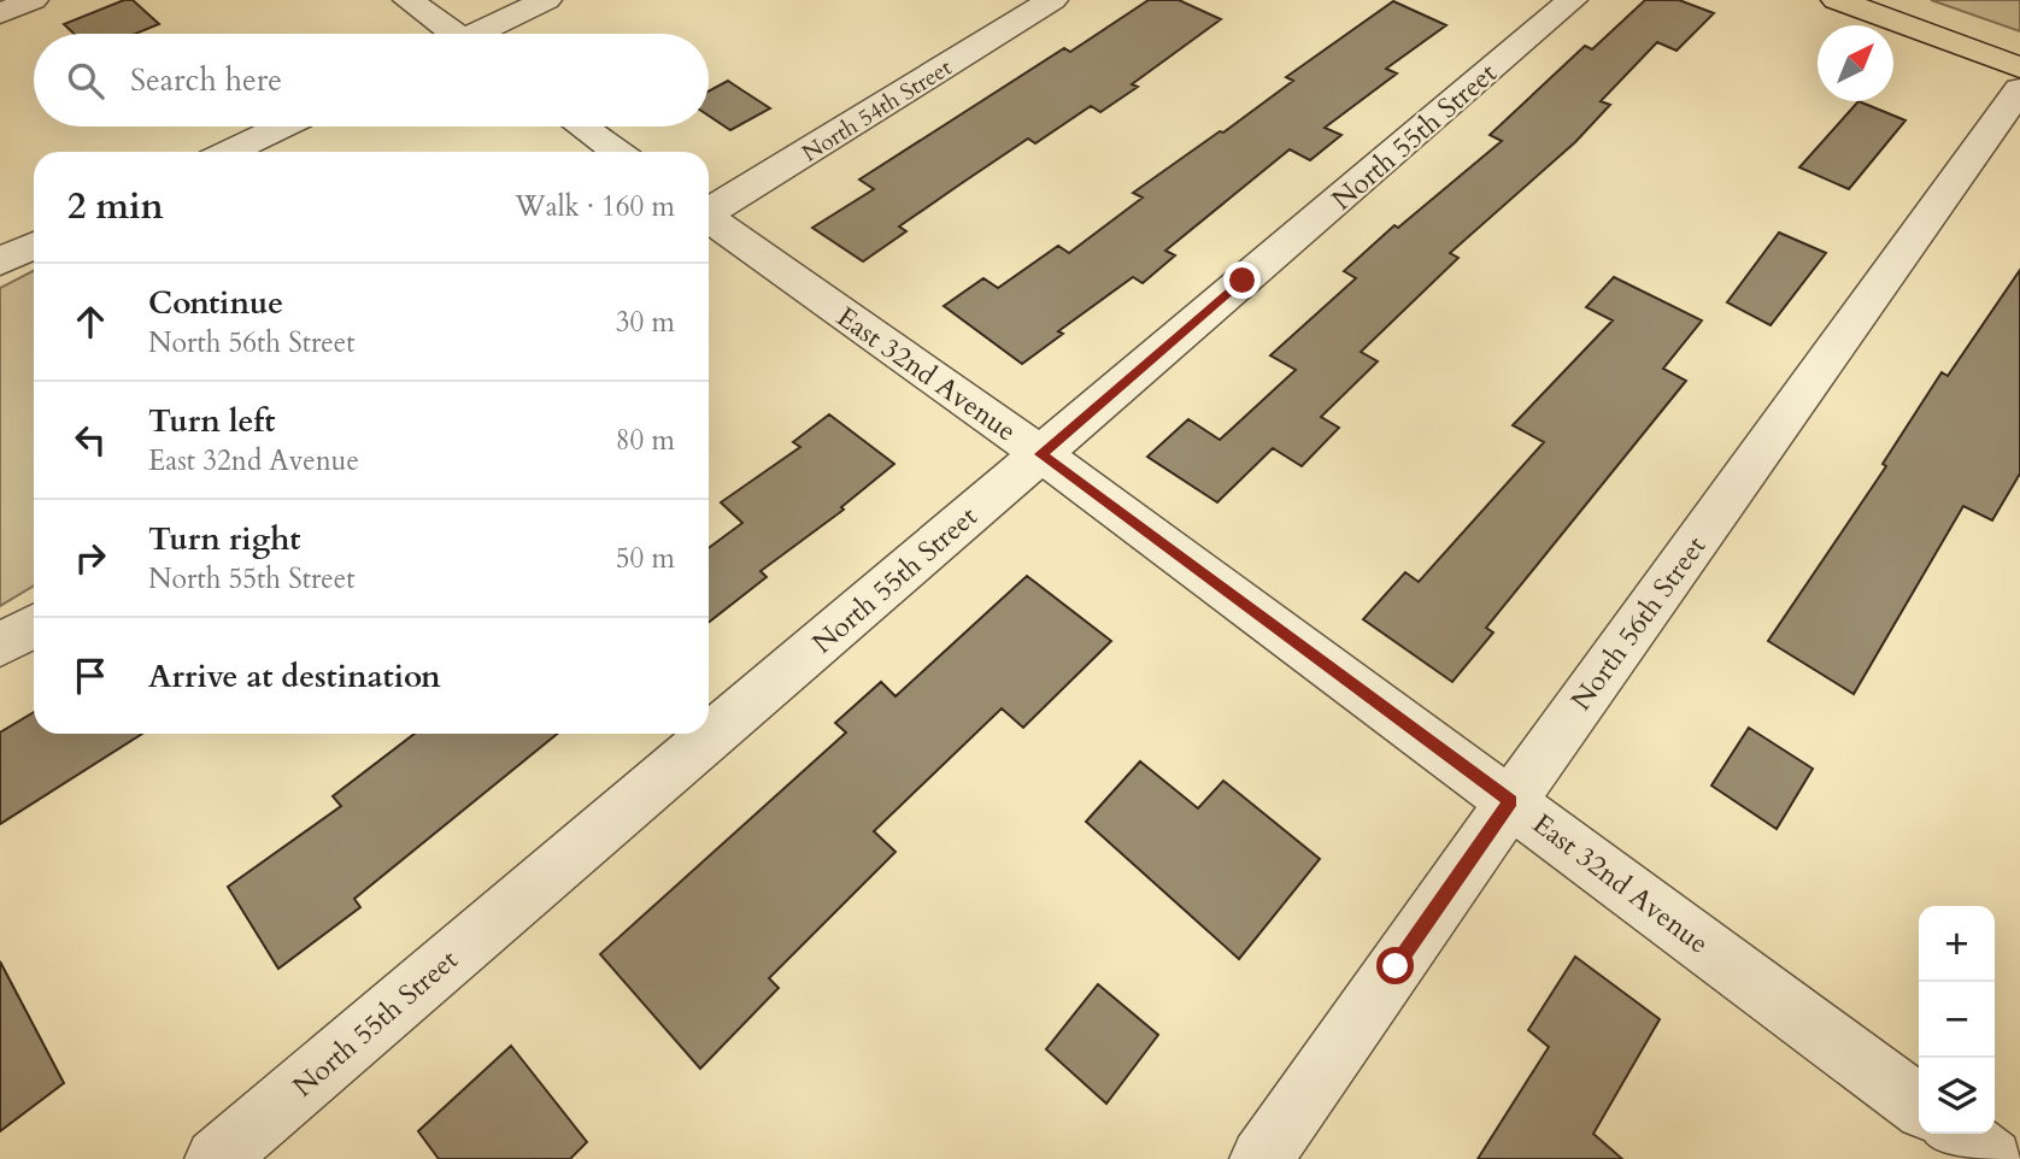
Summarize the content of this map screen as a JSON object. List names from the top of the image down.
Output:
{
  "streets": {
    "street": [
      "North 54th Street",
      "North 55th Street",
      "East 32nd Avenue",
      "North 56th Street"
    ]
  },
  "crossings": [
    ["North 55th Street", "East 32nd Avenue"],
    ["East 32nd Avenue", "North 56th Street"]
  ],
  "north": "top right",
  "page": {
    "search": "Search here",
    "heading": ["2 min", "Walk · 160 m"],
    "list": [
      ["Continue", "North 56th Street", "30 m"],
      ["Turn left", "East 32nd Avenue", "80 m"],
      ["Turn right", "North 55th Street", "50 m"],
      "Arrive at destination"
    ],
    "map_buttons": ["+", "−"]
  }
}
